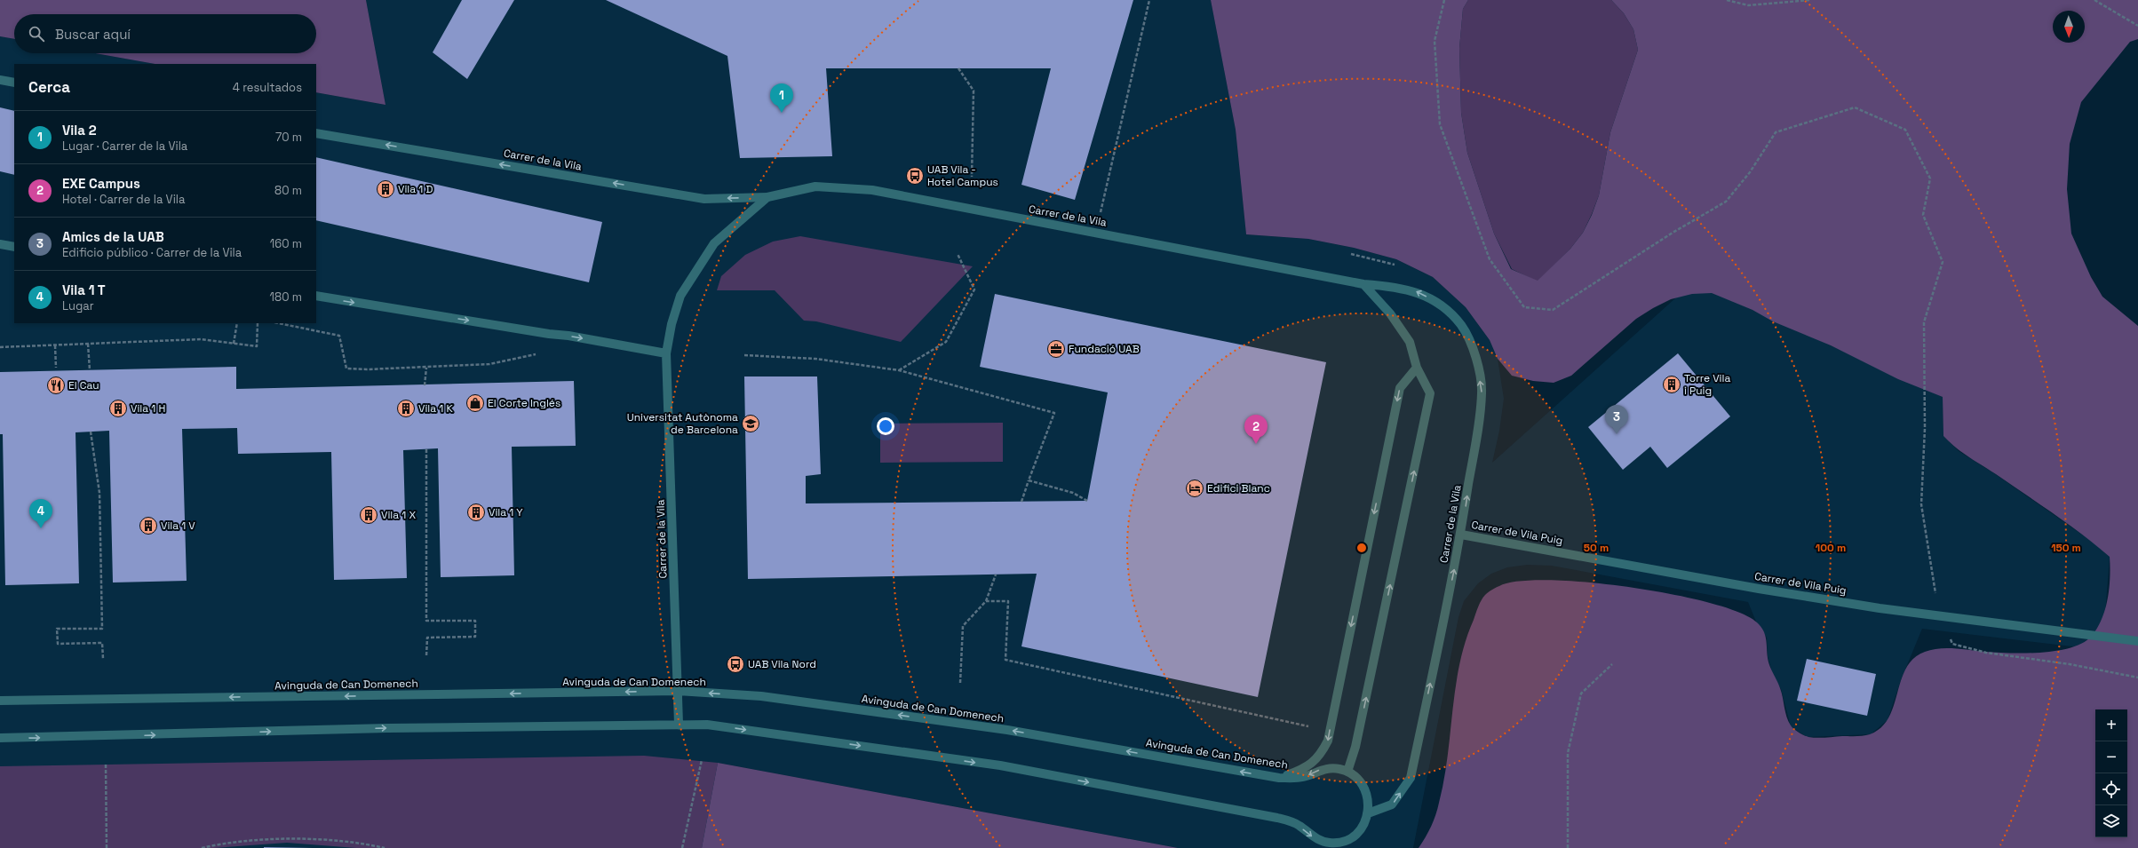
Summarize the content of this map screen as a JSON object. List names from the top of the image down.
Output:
{
  "streets": {
    "street": ["Carrer de la Vila", "Carrer de Vila Puig", "Avinguda de Can Domenech"]
  },
  "crossings": [
    ["Carrer de la Vila", "Carrer de Vila Puig"],
    ["Carrer de la Vila", "Avinguda de Can Domenech"]
  ],
  "places": {
    "bus stop": ["UAB Vila - Hotel Campus", "UAB Vila Nord"],
    "building": [
      "Vila 1 D",
      "Torre Vila i Puig",
      "Vila 1 H",
      "Vila 1 K",
      "Vila 1 Y",
      "Vila 1 X",
      "Vila 1 V"
    ],
    "office": ["Fundació UAB"],
    "restaurant": ["El Cau"],
    "shop": ["El Corte Inglés"],
    "school or university": ["Universitat Autònoma de Barcelona"],
    "hotel": ["Edifici Blanc"]
  },
  "north": "bottom",
  "page": {
    "search": "Buscar aquí",
    "heading": ["Cerca", "4 resultados"],
    "pins": [
      "1",
      "3",
      "2",
      "4"
    ],
    "list": [
      {
        "mark": "1",
        "name": "Vila 2",
        "note": "Lugar · Carrer de la Vila",
        "value": "70 m"
      },
      {
        "mark": "2",
        "name": "EXE Campus",
        "note": "Hotel · Carrer de la Vila",
        "value": "80 m"
      },
      {
        "mark": "3",
        "name": "Amics de la UAB",
        "note": "Edificio público · Carrer de la Vila",
        "value": "160 m"
      },
      {
        "mark": "4",
        "name": "Vila 1 T",
        "note": "Lugar",
        "value": "180 m"
      }
    ],
    "map_buttons": ["+", "−"]
  },
  "rings": ["50 m", "100 m", "150 m"]
}
